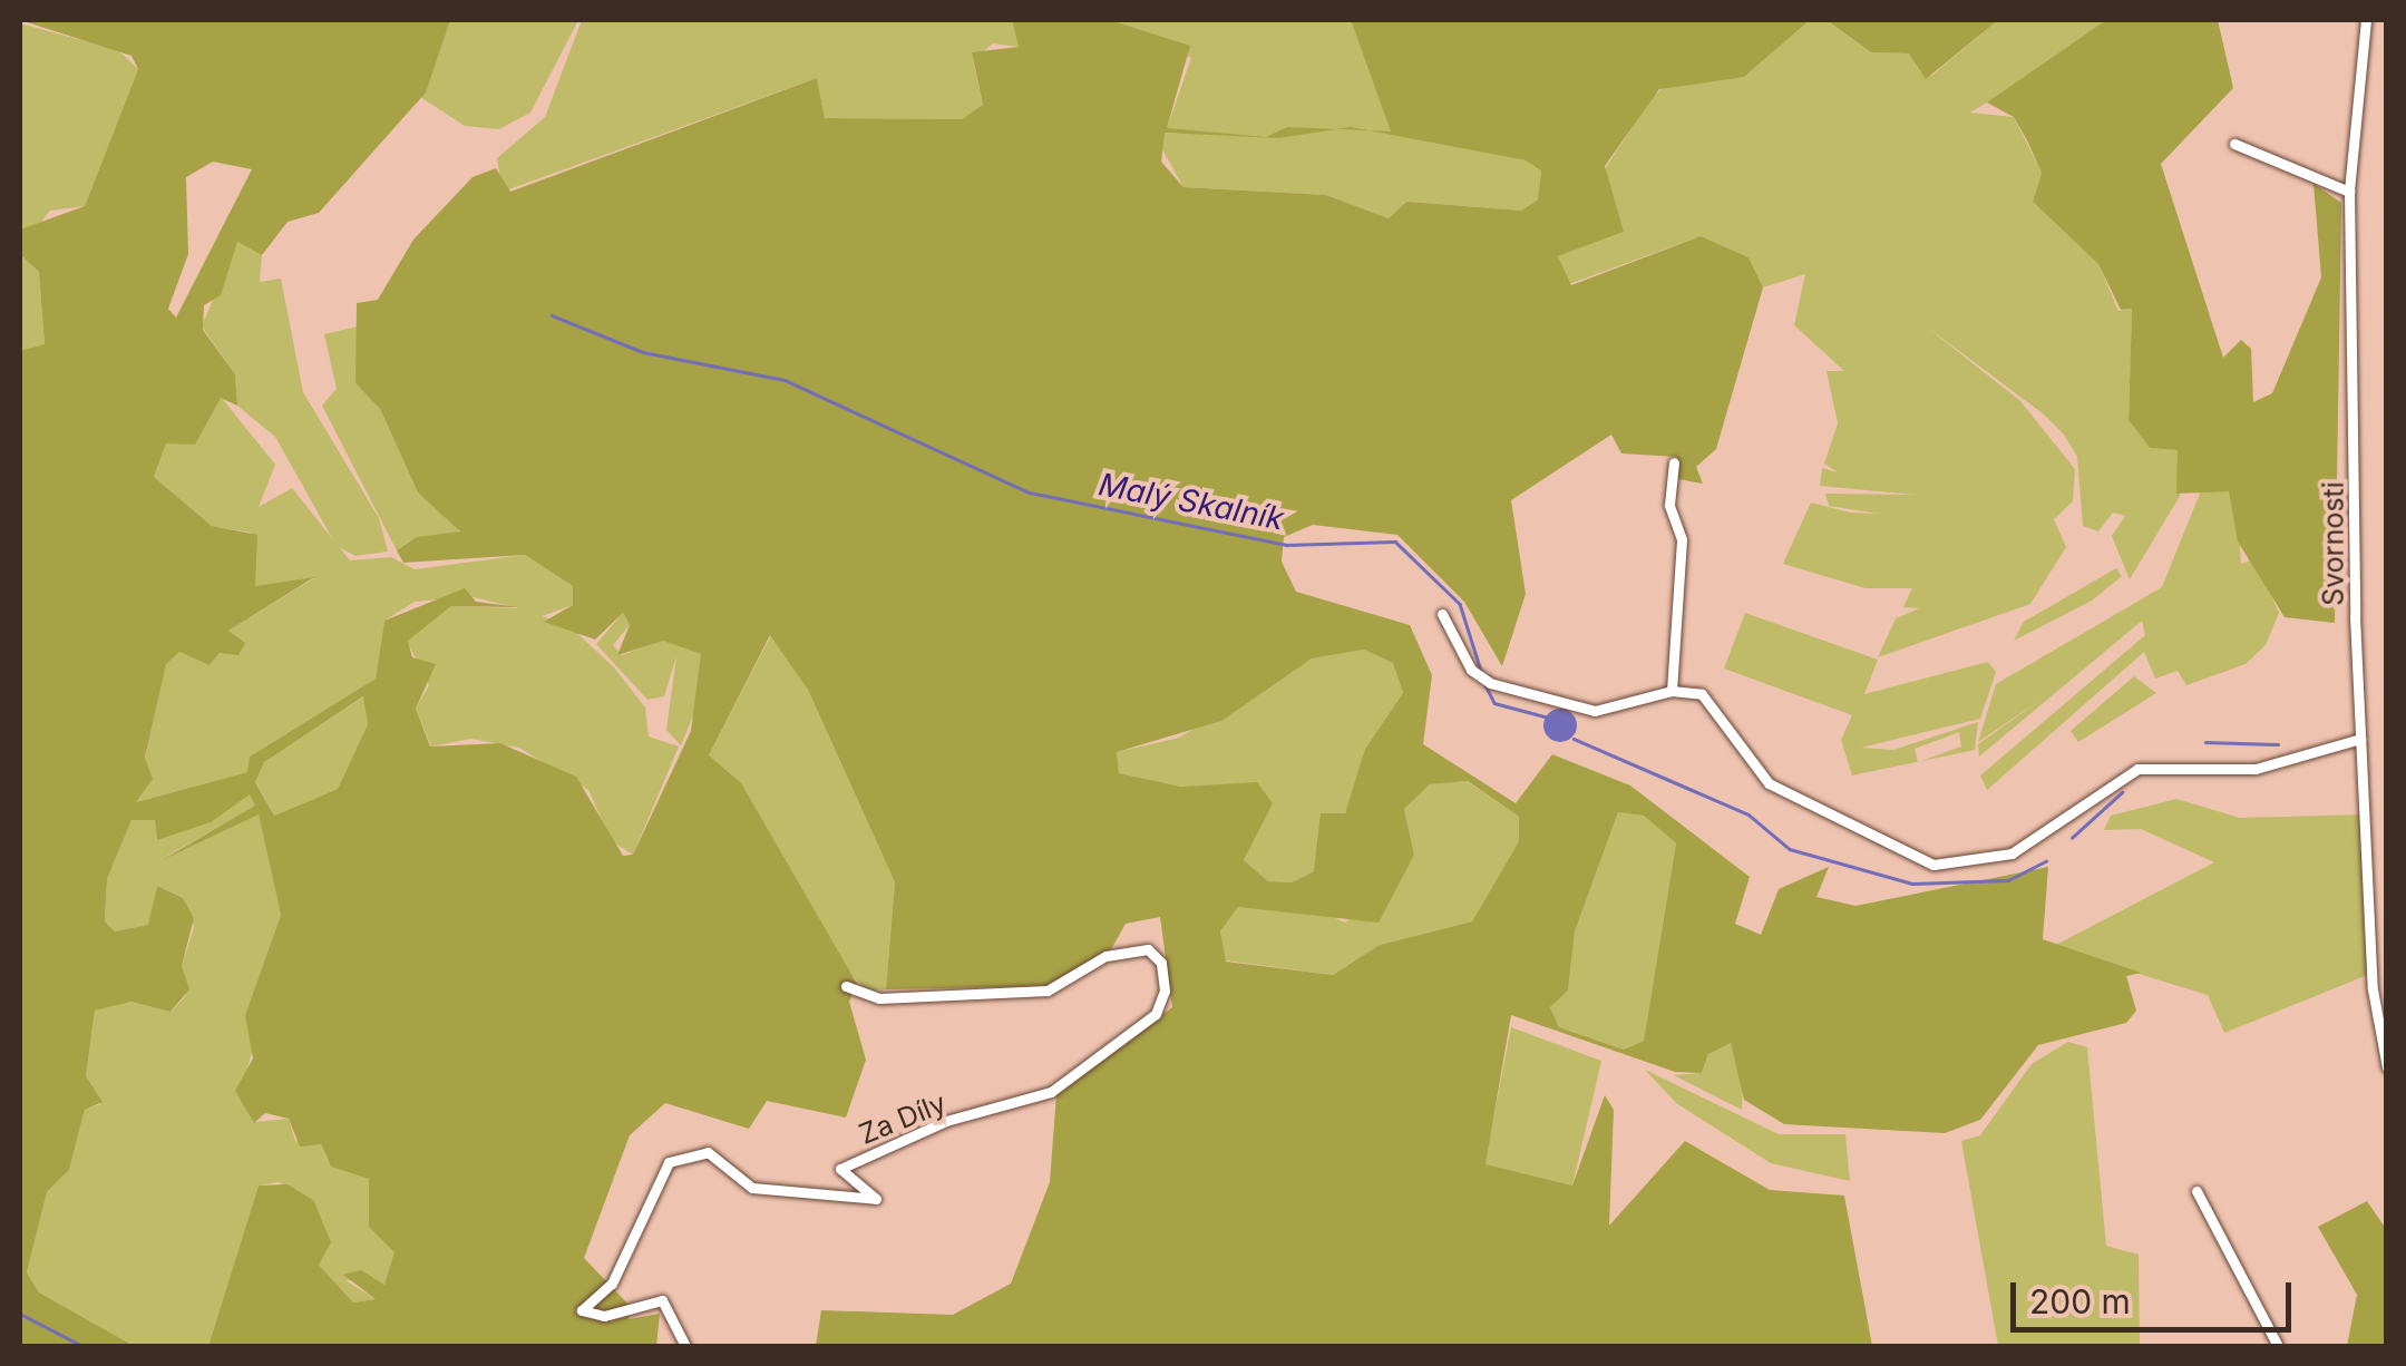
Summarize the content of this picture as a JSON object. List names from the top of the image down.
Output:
{
  "streets": {
    "street": ["Svornosti", "Za Díly"]
  },
  "water": ["Malý Skalník"],
  "scale_bar": "200 m"
}
